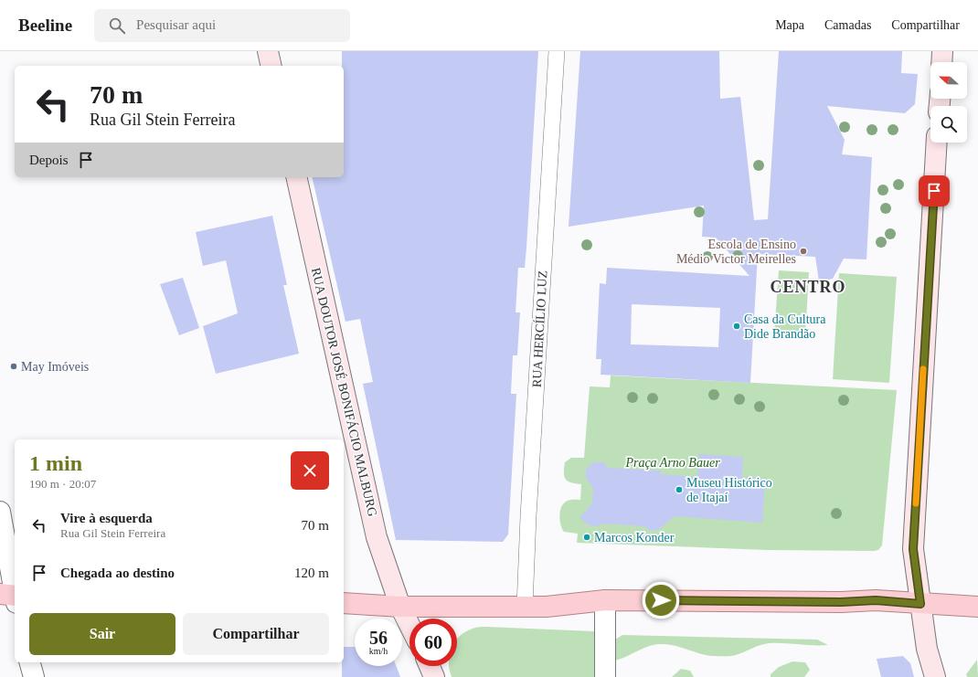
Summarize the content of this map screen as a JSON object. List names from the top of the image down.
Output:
{
  "streets": {
    "main road": ["RUA DOUTOR JOSÉ BONIFÁCIO MALBURG"],
    "street": ["RUA HERCÍLIO LUZ"]
  },
  "districts": ["CENTRO"],
  "parks": ["Praça Arno Bauer"],
  "places": [
    "Escola de Ensino Médio Victor Meirelles",
    "Casa da Cultura Dide Brandão",
    "May Imóveis",
    "Museu Histórico de Itajaí",
    "Marcos Konder"
  ],
  "north": "left",
  "page": {
    "header": "Beeline",
    "search": "Pesquisar aqui",
    "nav": ["Mapa", "Camadas", "Compartilhar"],
    "turn": ["70 m", "Rua Gil Stein Ferreira"],
    "then": "Depois",
    "heading": ["1 min", "190 m · 20:07"],
    "list": [
      {
        "name": "Vire à esquerda",
        "note": "Rua Gil Stein Ferreira",
        "value": "70 m"
      },
      {
        "name": "Chegada ao destino",
        "value": "120 m"
      }
    ],
    "buttons": ["Sair", "Compartilhar"],
    "speed": "56 km/h",
    "limit": "60"
  }
}
